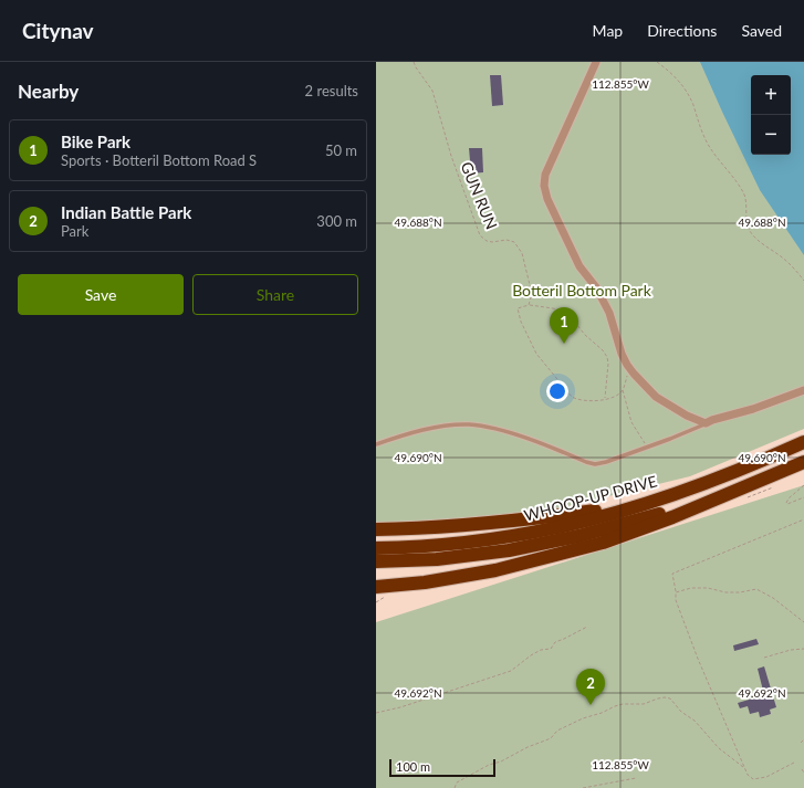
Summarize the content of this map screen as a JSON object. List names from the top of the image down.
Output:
{
  "streets": {
    "highway": ["WHOOP-UP DRIVE"],
    "path": ["GUN RUN"]
  },
  "parks": ["Botteril Bottom Park"],
  "scale_bar": "100 m",
  "page": {
    "header": "Citynav",
    "nav": ["Map", "Directions", "Saved"],
    "heading": ["Nearby", "2 results"],
    "map_buttons": ["+", "−"],
    "list": [
      {
        "mark": "1",
        "name": "Bike Park",
        "note": "Sports · Botteril Bottom Road S",
        "value": "50 m"
      },
      {
        "mark": "2",
        "name": "Indian Battle Park",
        "note": "Park",
        "value": "300 m"
      }
    ],
    "buttons": ["Save", "Share"],
    "pins": ["1", "2"],
    "scale": "100 m"
  },
  "coordinates": [
    "112.855°W",
    "49.688°N",
    "49.690°N",
    "49.692°N"
  ]
}
